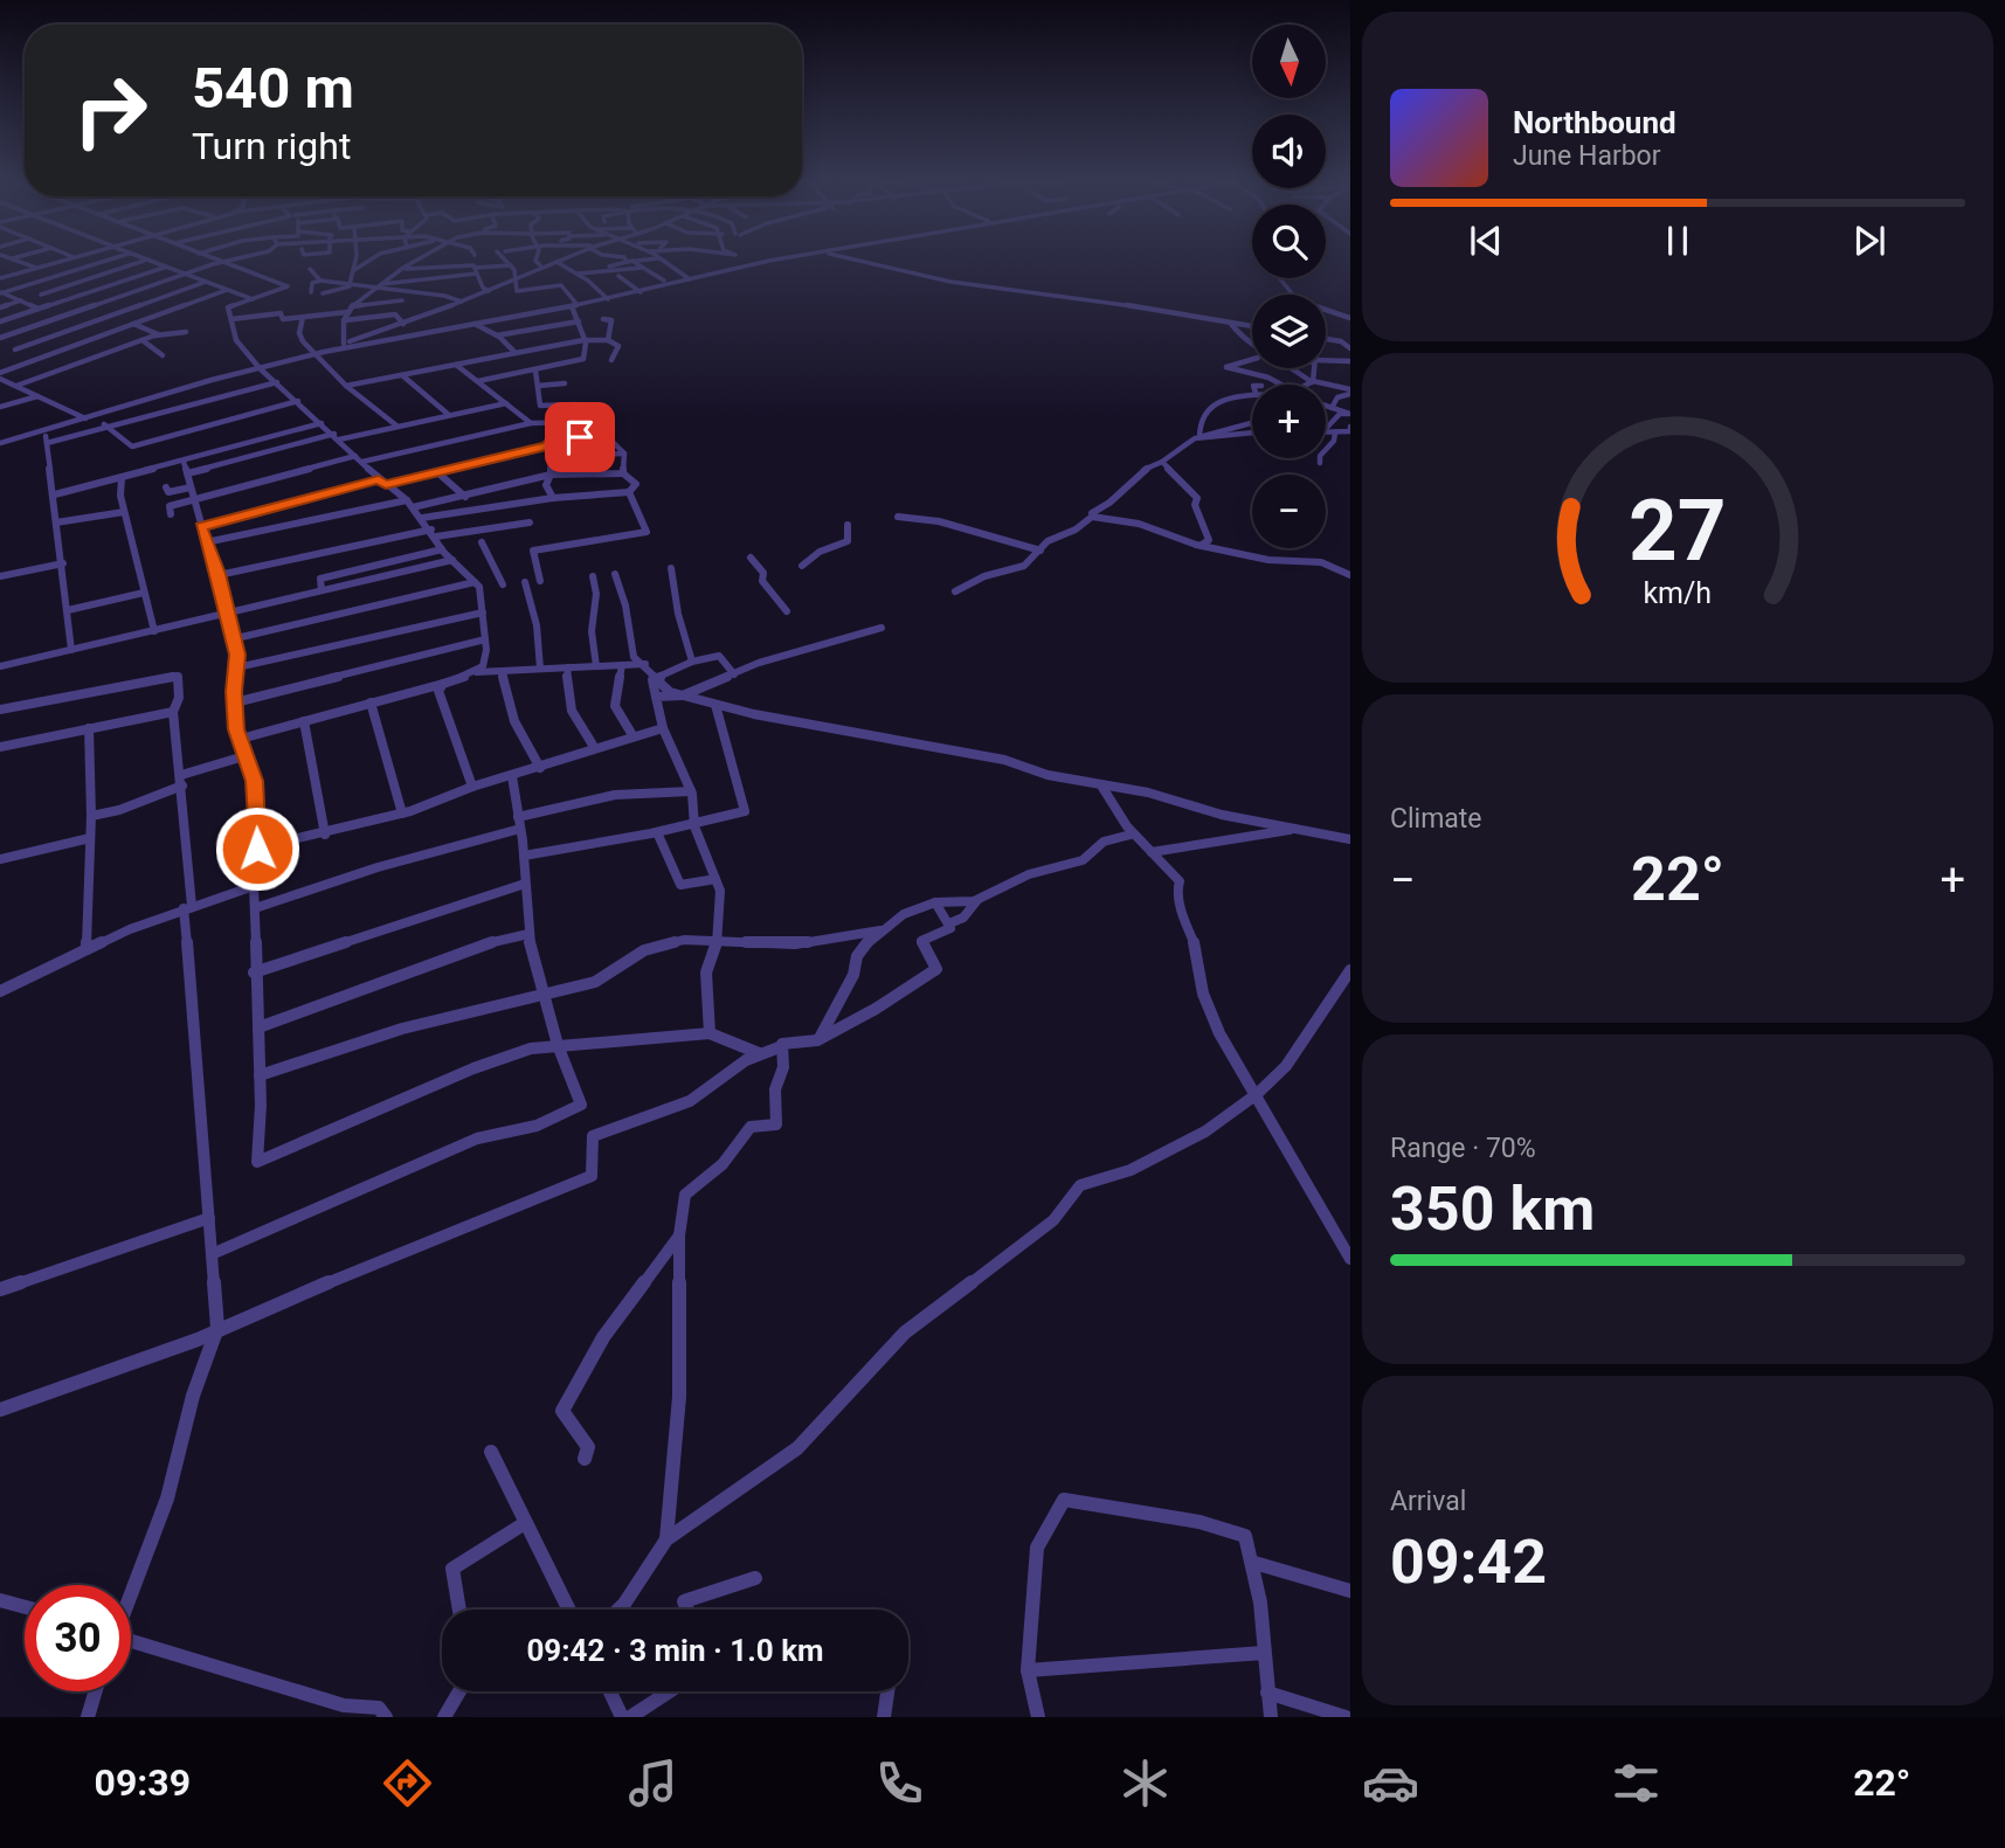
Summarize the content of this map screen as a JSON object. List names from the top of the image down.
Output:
{
  "north": "bottom",
  "page": {
    "map_buttons": ["+", "−"],
    "turn": ["540 m", "Turn right"],
    "song": ["Northbound", "June Harbor"],
    "tile": [
      "Climate",
      ["Range · 70%", "350 km"],
      ["Arrival", "09:42"]
    ],
    "heat": ["−", "22°", "+"],
    "limit": "30",
    "trip": "09:42 · 3 min · 1.0 km",
    "tabs": ["09:39", "22°"],
    "gauge": ["27", "km/h"]
  }
}
